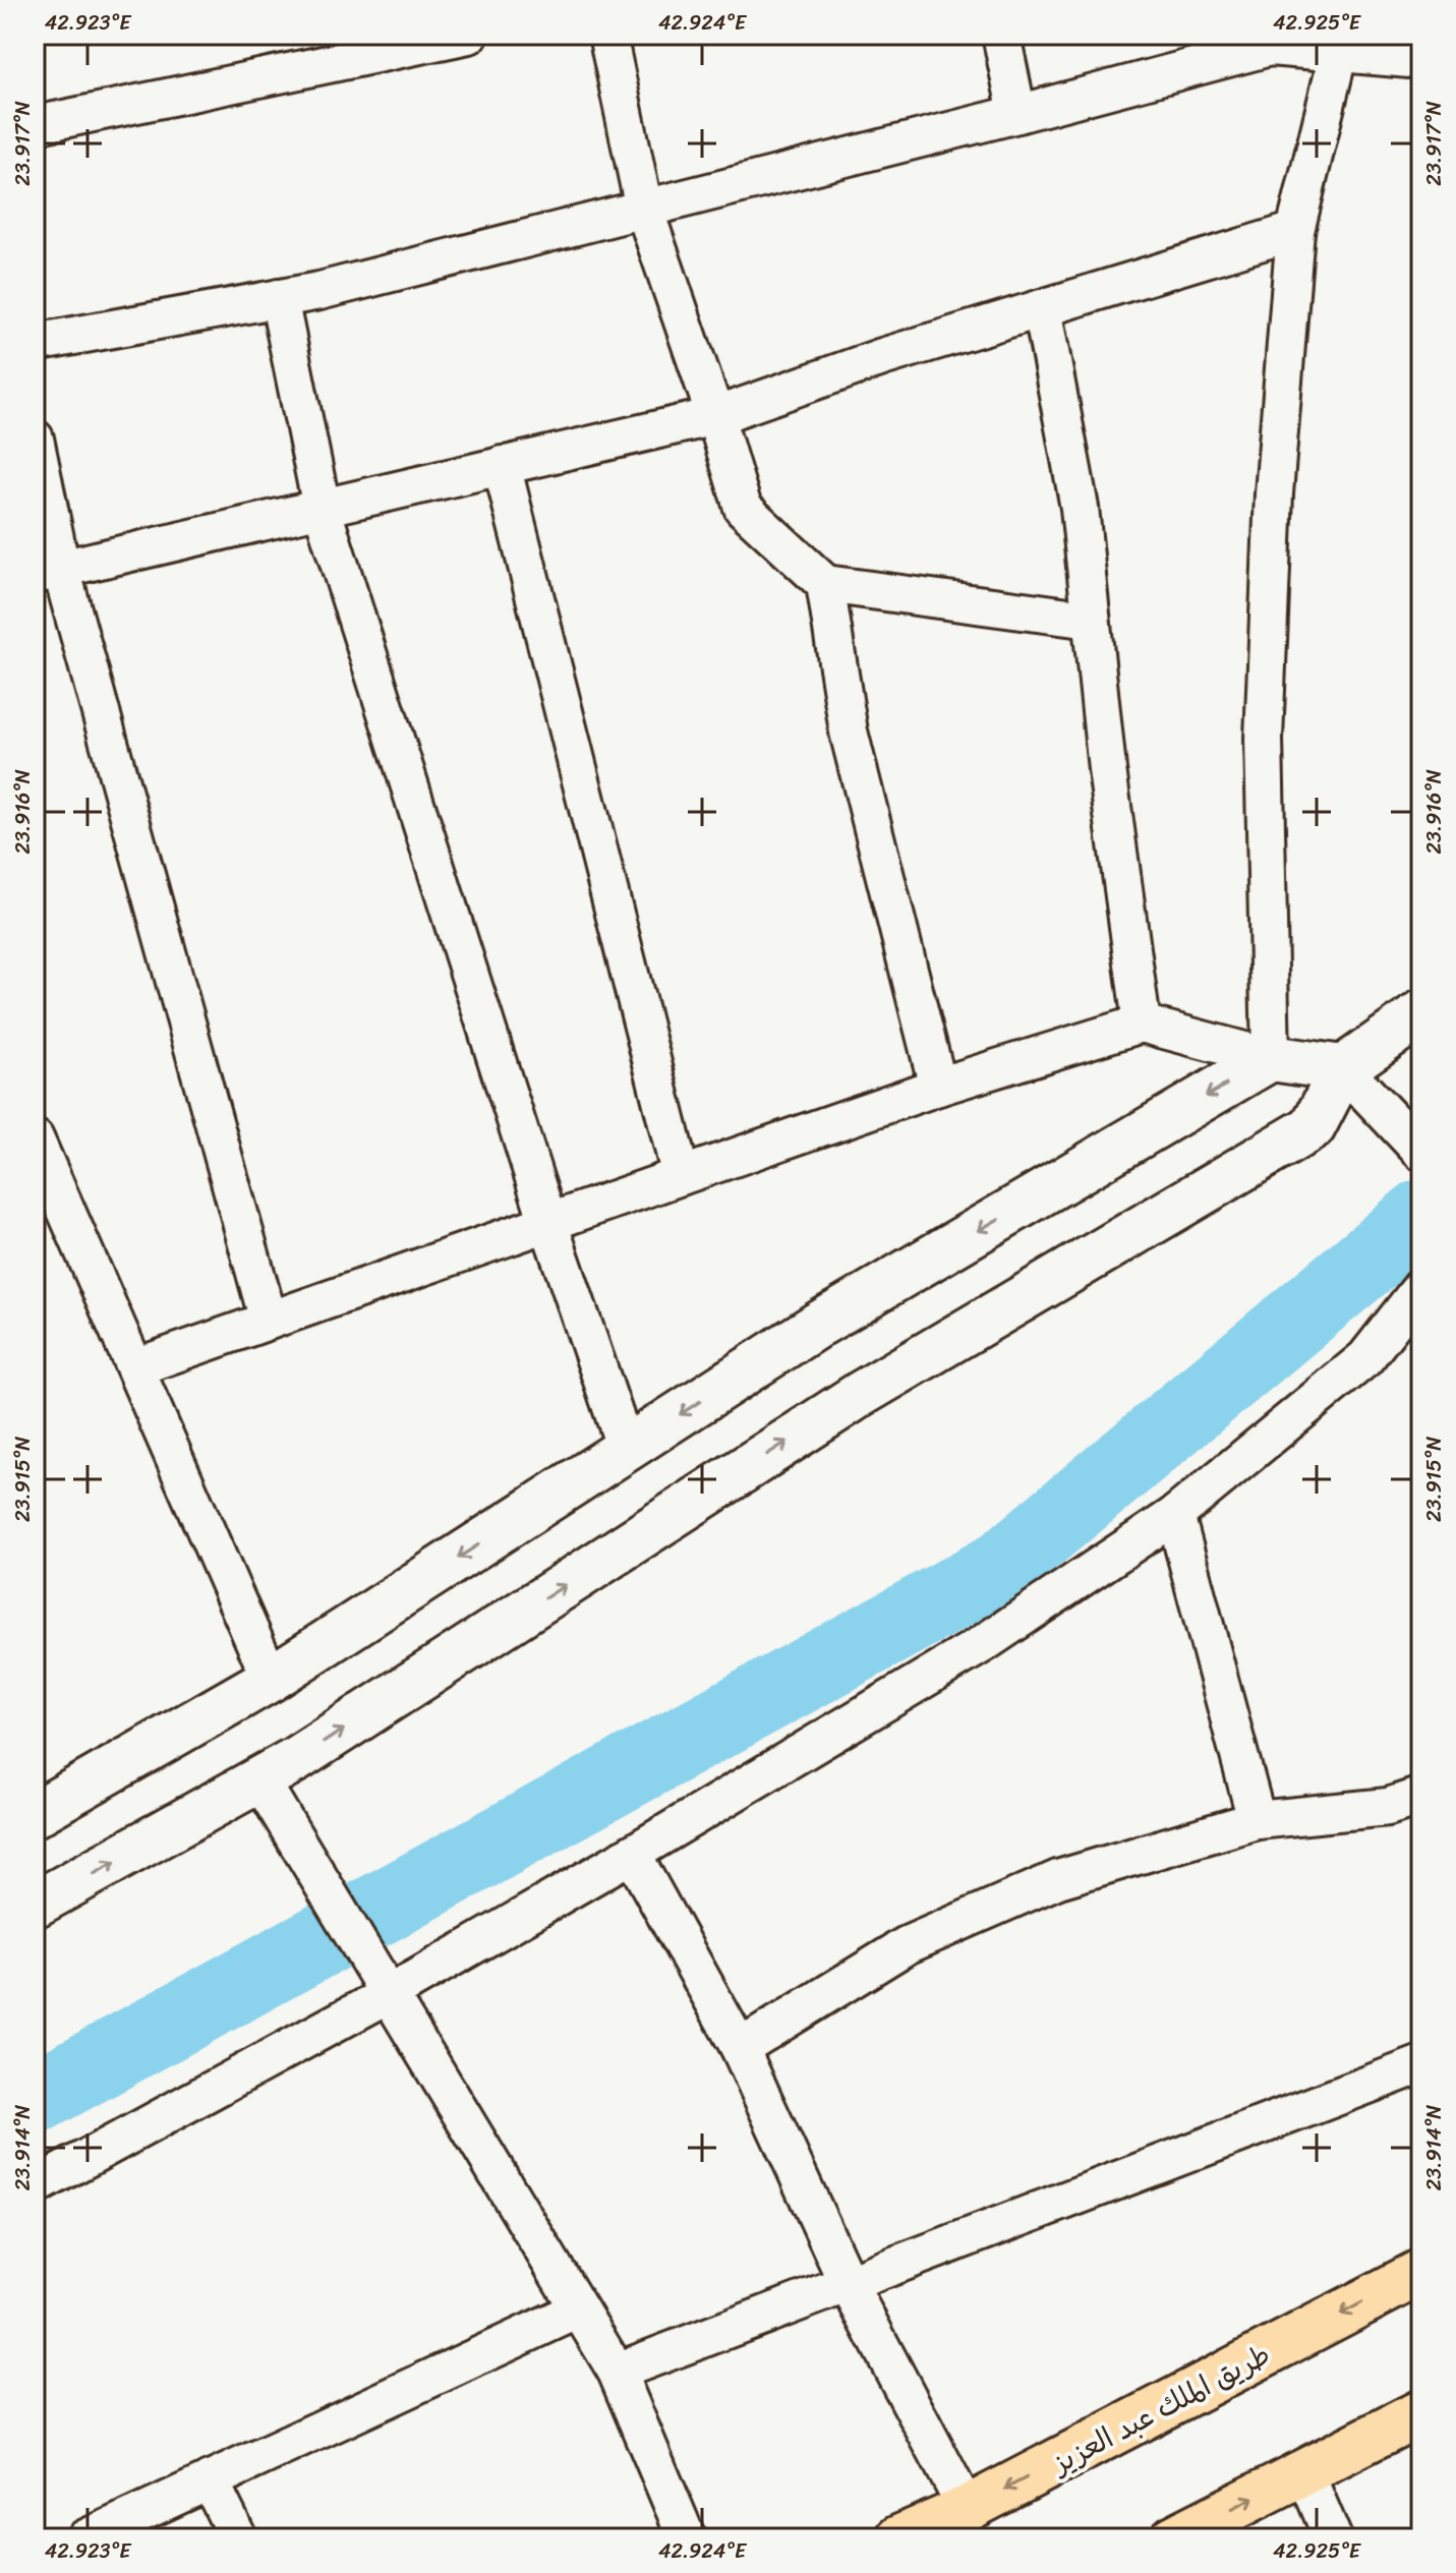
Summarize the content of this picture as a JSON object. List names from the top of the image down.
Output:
{
  "streets": {
    "highway": ["طريق الملك عبد العزيز"]
  },
  "coordinates": [
    "42.923°E",
    "42.924°E",
    "42.925°E",
    "23.917°N",
    "23.916°N",
    "23.915°N",
    "23.914°N"
  ]
}
